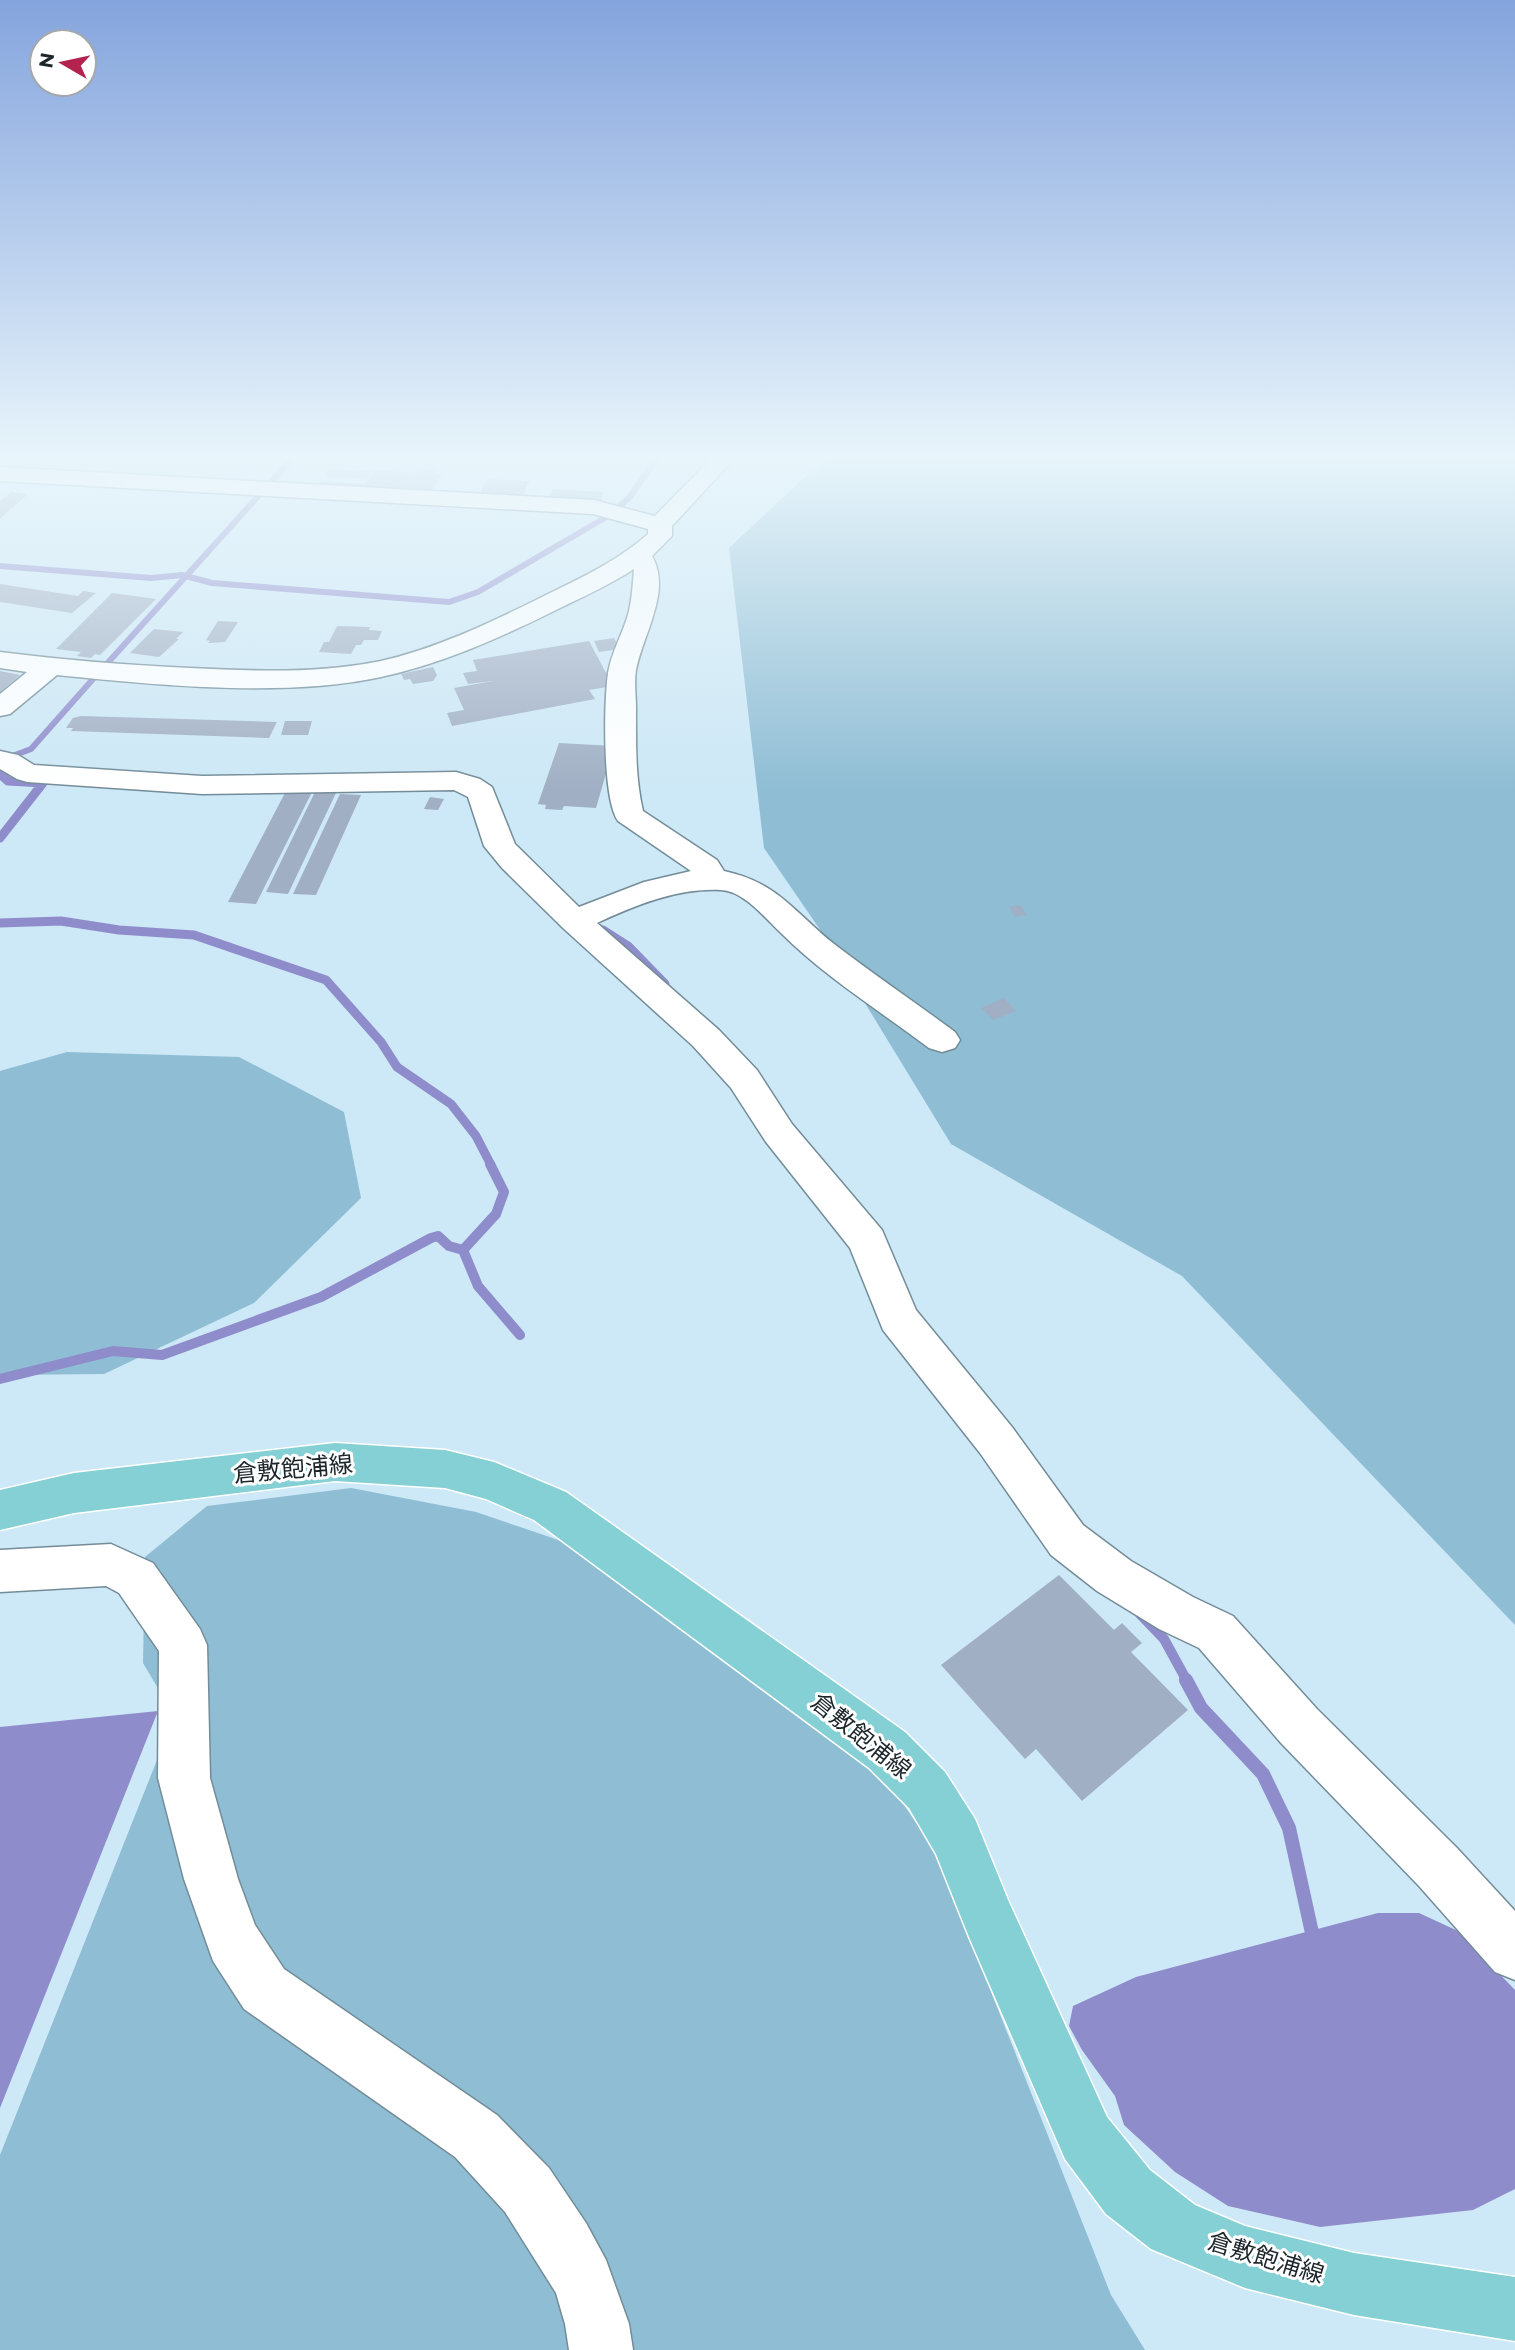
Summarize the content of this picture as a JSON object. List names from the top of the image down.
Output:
{
  "streets": {
    "main road": ["倉敷飽浦線"]
  },
  "north": "left"
}
